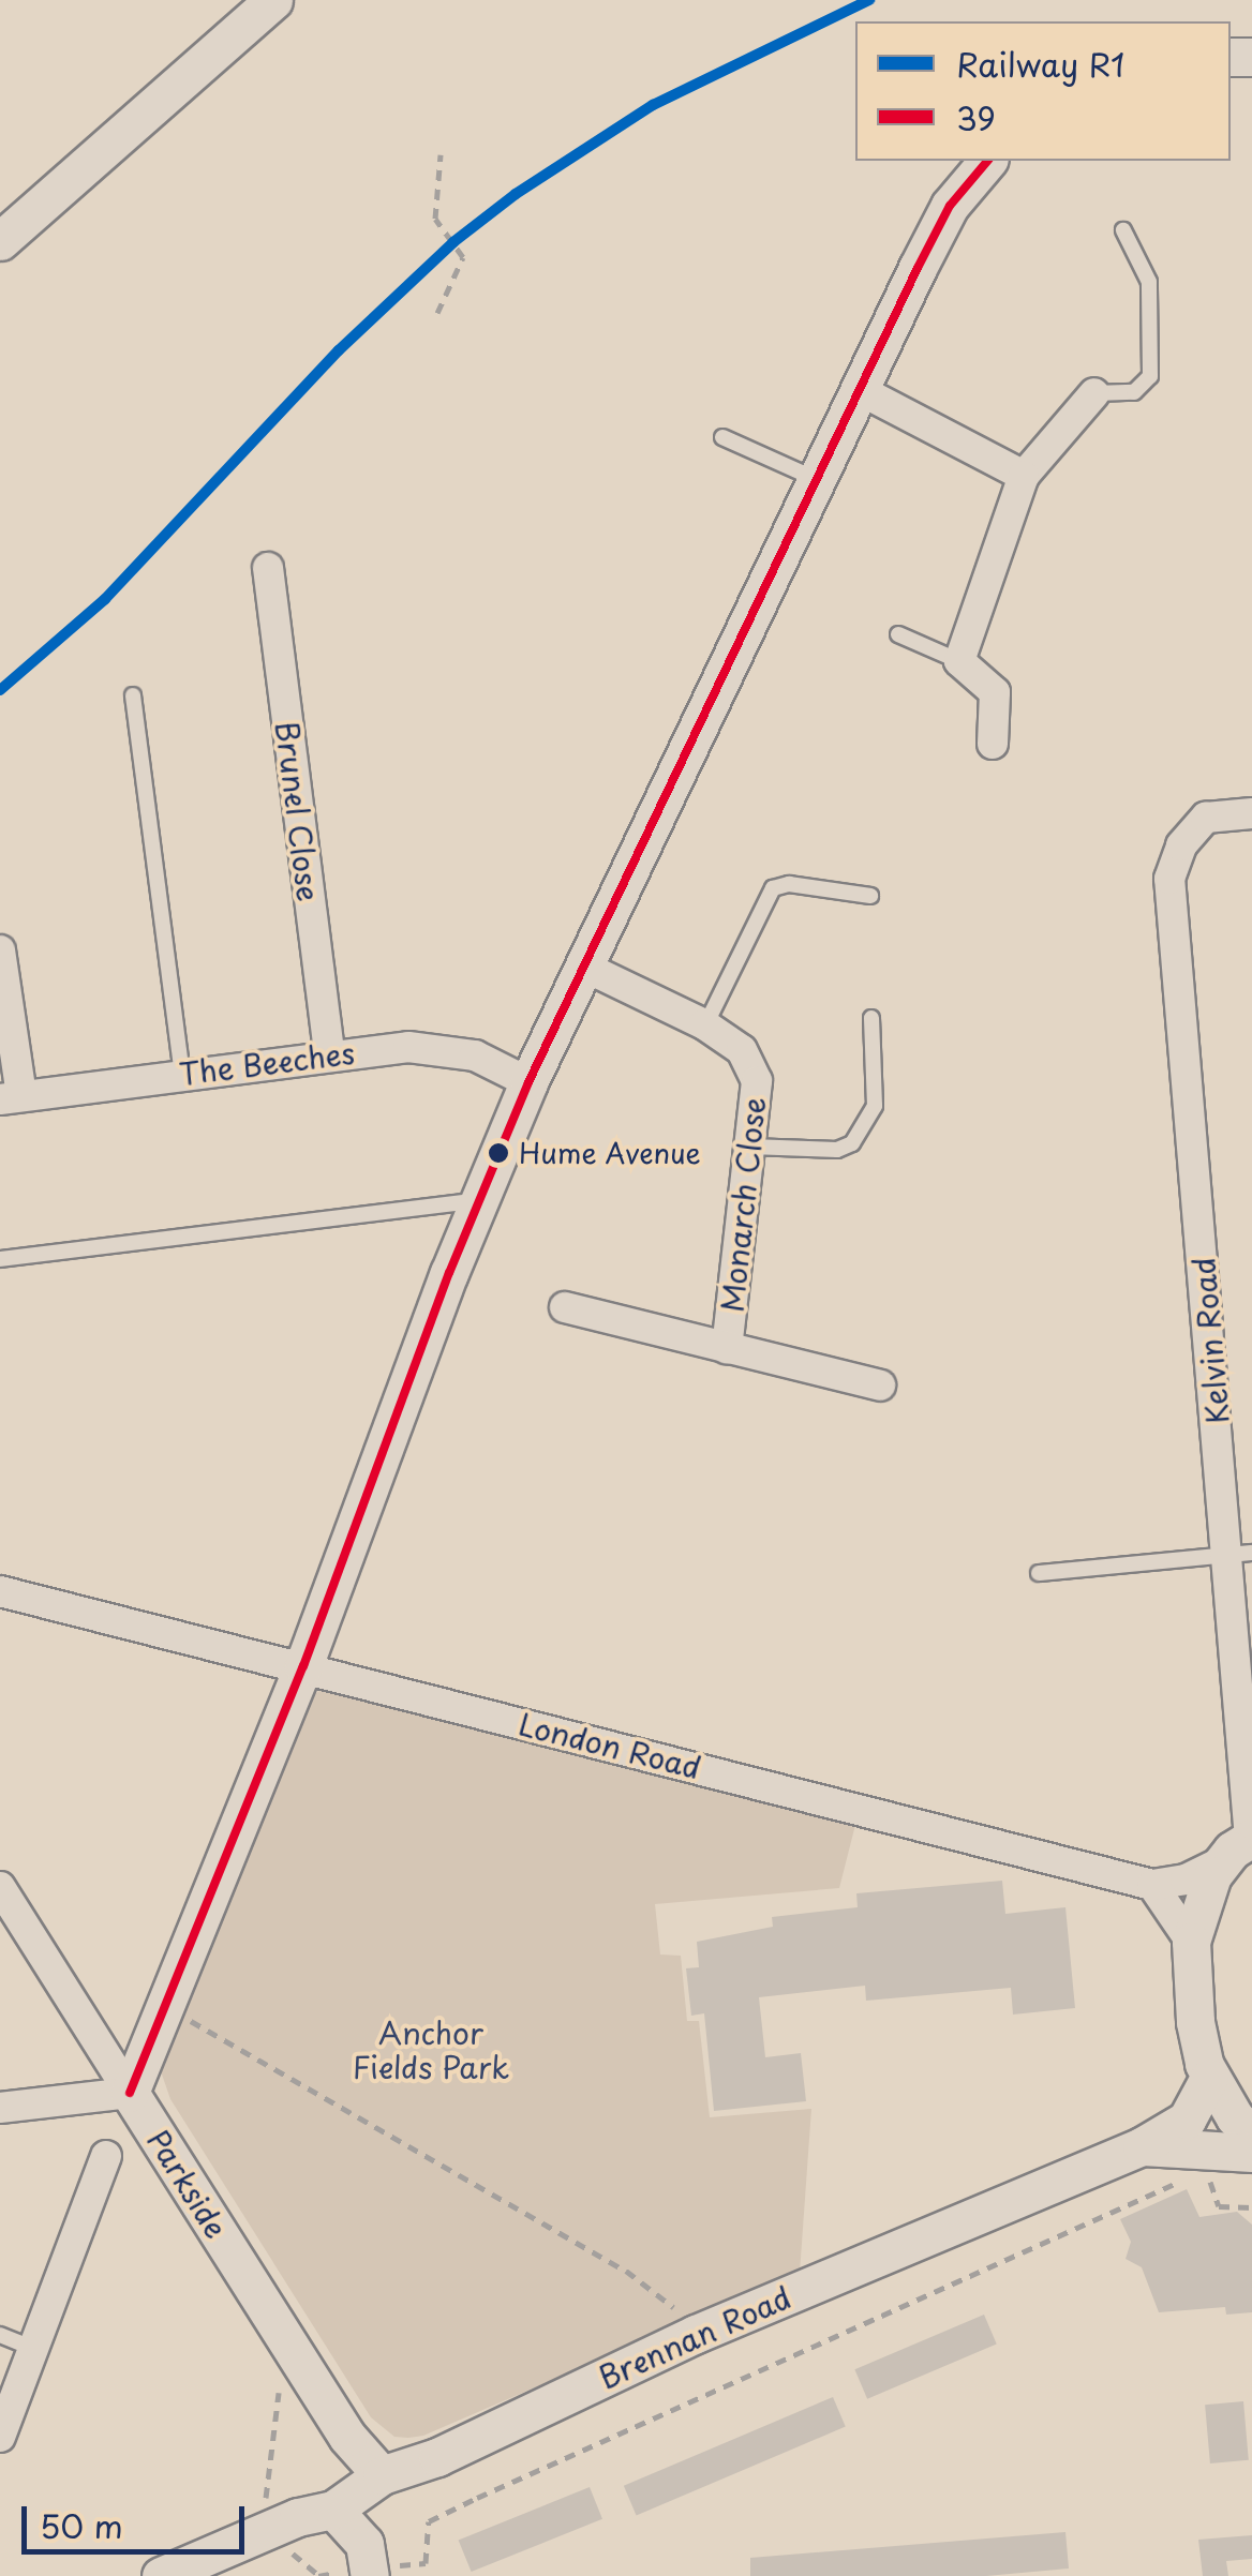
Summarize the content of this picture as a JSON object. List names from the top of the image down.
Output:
{
  "streets": {
    "street": [
      "Brunel Close",
      "The Beeches",
      "Monarch Close",
      "Kelvin Road",
      "London Road",
      "Parkside",
      "Brennan Road"
    ]
  },
  "crossings": [
    ["Brunel Close", "The Beeches"],
    ["Parkside", "Brennan Road"]
  ],
  "parks": ["Anchor Fields Park"],
  "places": ["Hume Avenue"],
  "lines": ["rail line R1", "transit line 39"],
  "legend": ["Railway R1", "39"],
  "scale_bar": "50 m"
}
